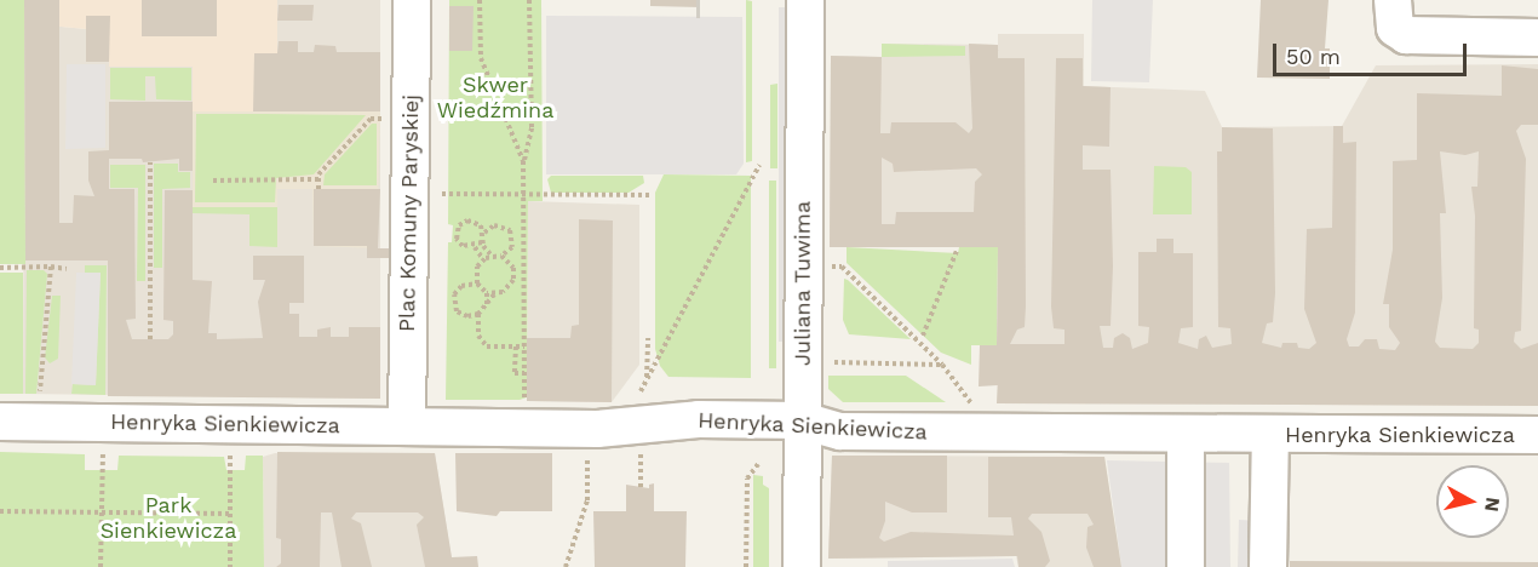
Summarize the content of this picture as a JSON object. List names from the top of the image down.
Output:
{
  "streets": {
    "street": ["Plac Komuny Paryskiej", "Juliana Tuwima", "Henryka Sienkiewicza"]
  },
  "crossings": [
    ["Plac Komuny Paryskiej", "Henryka Sienkiewicza"],
    ["Juliana Tuwima", "Henryka Sienkiewicza"]
  ],
  "parks": ["Skwer Wiedźmina", "Park Sienkiewicza"],
  "scale_bar": "50 m",
  "north": "right"
}
